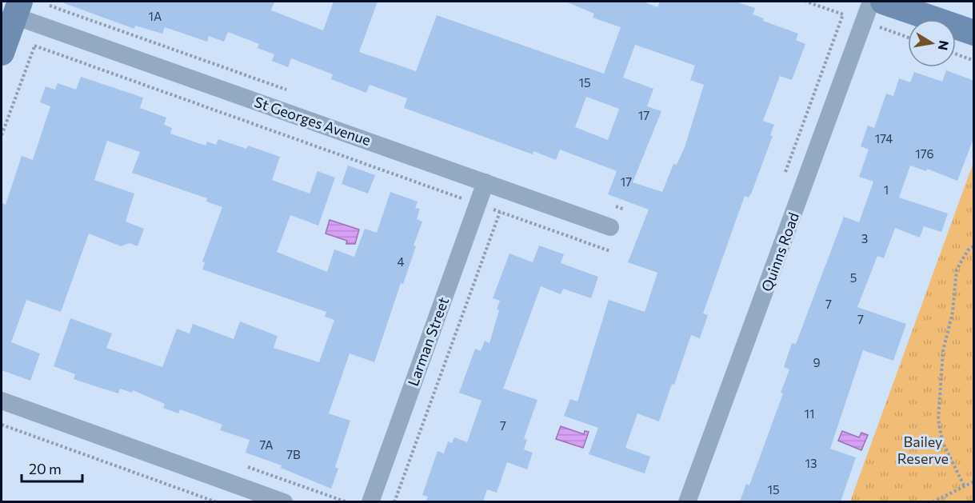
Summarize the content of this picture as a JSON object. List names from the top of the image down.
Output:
{
  "streets": {
    "street": ["St Georges Avenue", "Quinns Road", "Larman Street"]
  },
  "crossings": [
    ["St Georges Avenue", "Larman Street"]
  ],
  "parks": ["Bailey Reserve"],
  "house_numbers": [
    "1A",
    "15",
    "17",
    "174",
    "176",
    "17",
    "1",
    "3",
    "4",
    "5",
    "7",
    "7",
    "9",
    "11",
    "7",
    "7A",
    "7B",
    "13",
    "15"
  ],
  "scale_bar": "20 m",
  "north": "right"
}
